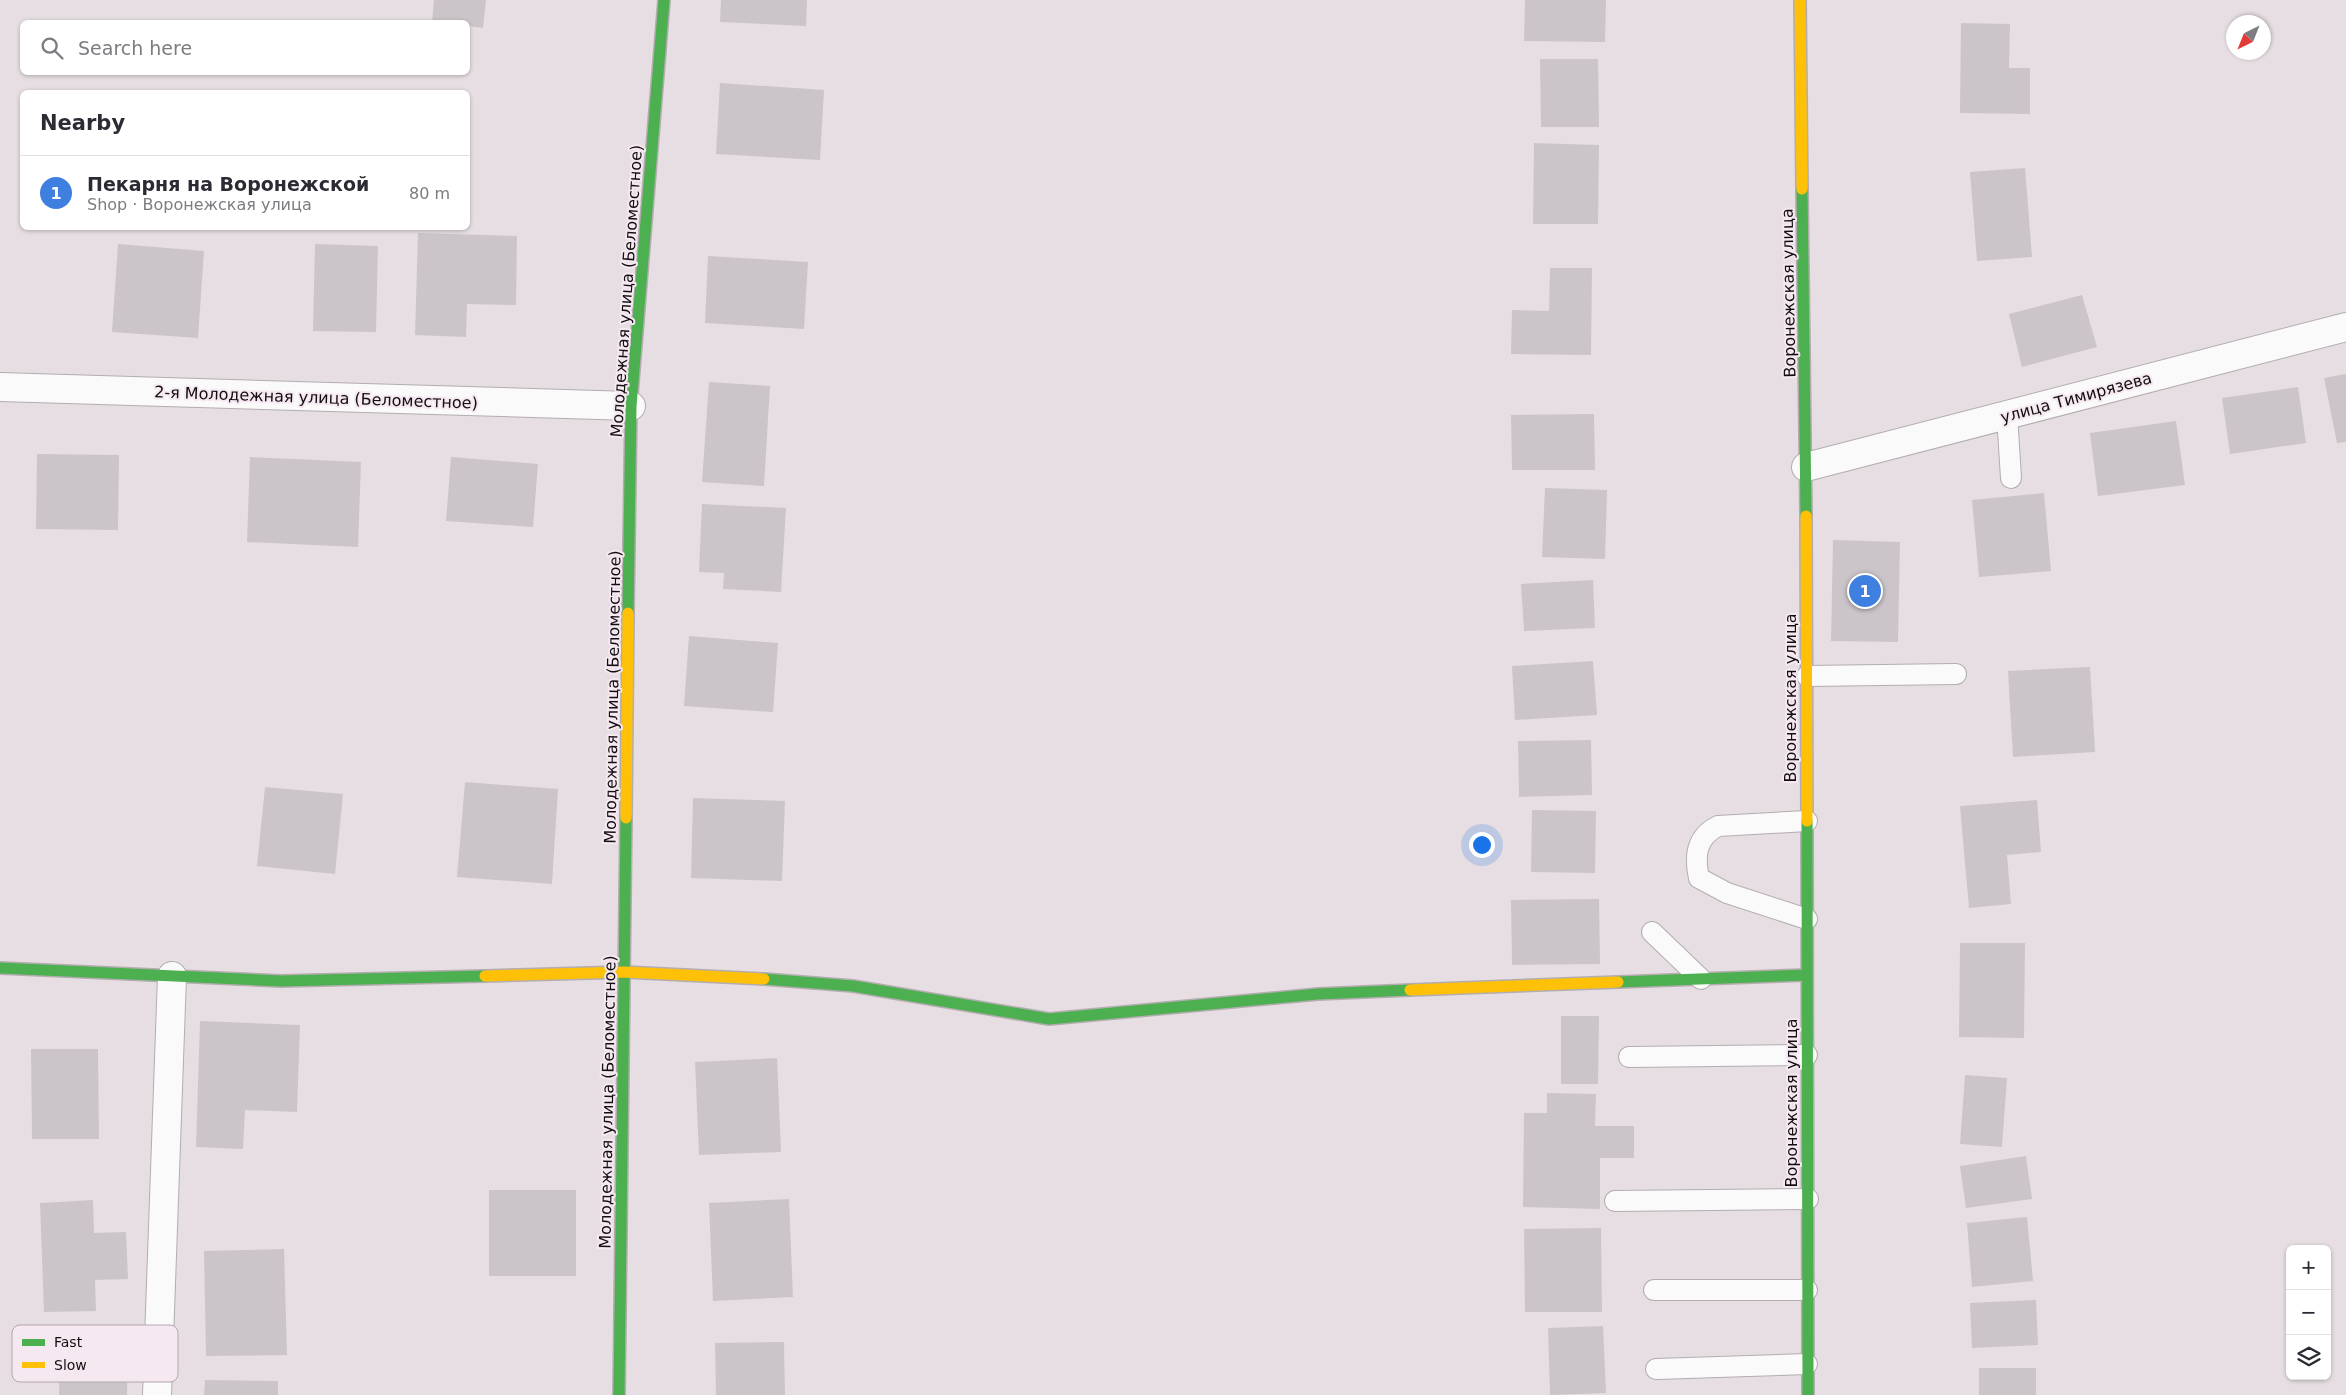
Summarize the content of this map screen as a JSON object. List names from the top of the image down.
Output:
{
  "streets": {
    "street": [
      "Молодежная улица (Беломестное)",
      "Воронежская улица",
      "2-я Молодежная улица (Беломестное)",
      "улица Тимирязева"
    ]
  },
  "crossings": [
    ["Молодежная улица (Беломестное)", "2-я Молодежная улица (Беломестное)"],
    ["Воронежская улица", "улица Тимирязева"]
  ],
  "legend": ["Fast", "Slow"],
  "north": "bottom left",
  "page": {
    "search": "Search here",
    "heading": "Nearby",
    "list": [
      {
        "mark": "1",
        "name": "Пекарня на Воронежской",
        "note": "Shop · Воронежская улица",
        "value": "80 m"
      }
    ],
    "pins": "1",
    "map_buttons": ["+", "−"]
  }
}
